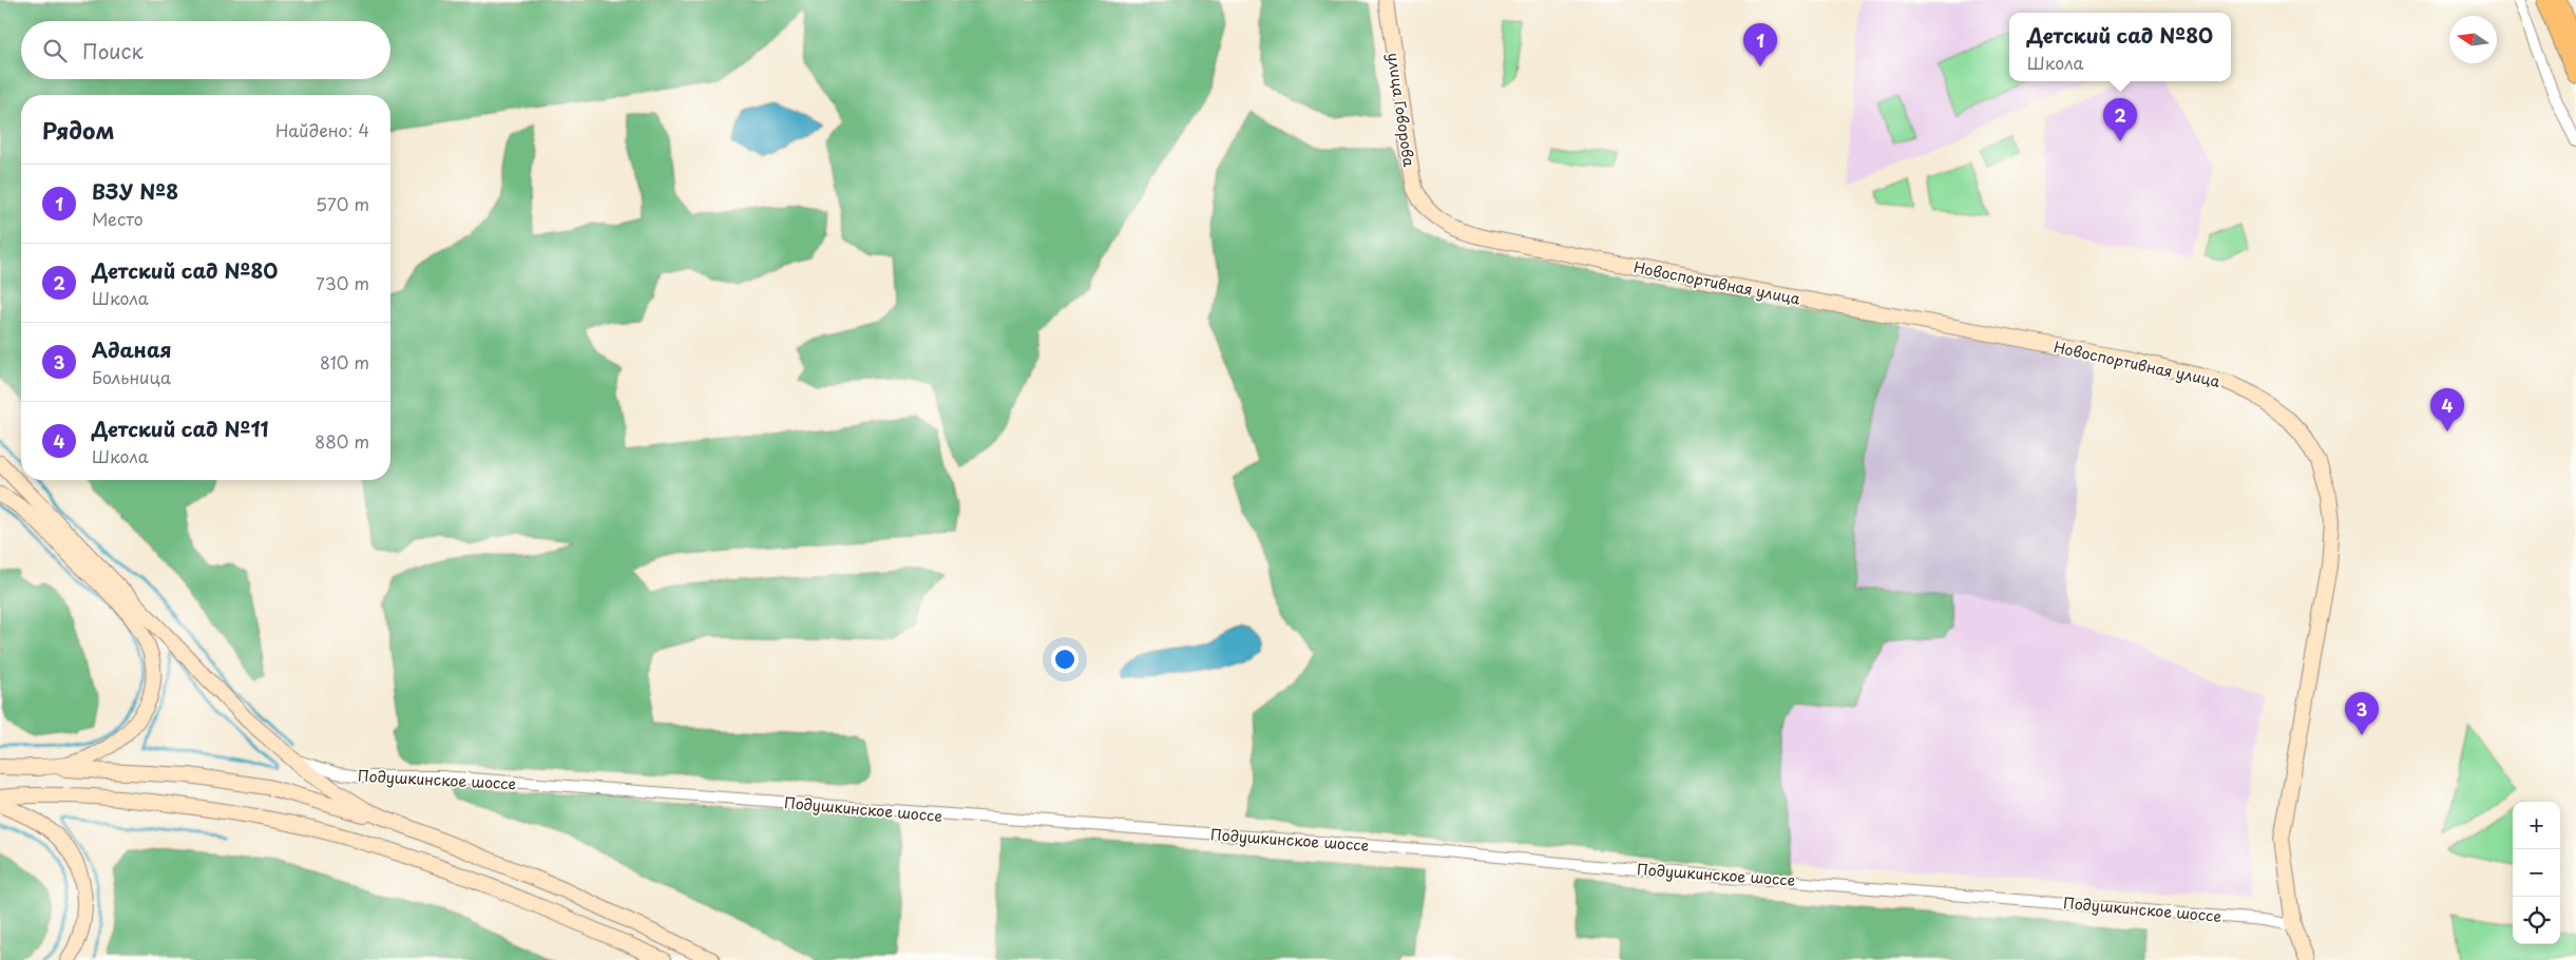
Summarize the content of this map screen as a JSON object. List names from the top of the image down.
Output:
{
  "streets": {
    "main road": ["улица Говорова", "Новоспортивная улица"],
    "street": ["Подушкинское шоссе"]
  },
  "crossings": [
    ["улица Говорова", "Новоспортивная улица"],
    ["Новоспортивная улица", "Подушкинское шоссе"]
  ],
  "north": "left",
  "page": {
    "popup": ["Детский сад №80", "Школа"],
    "search": "Поиск",
    "pins": [
      "1",
      "2",
      "4",
      "3"
    ],
    "heading": ["Рядом", "Найдено: 4"],
    "list": [
      {
        "mark": "1",
        "name": "ВЗУ №8",
        "note": "Место",
        "value": "570 m"
      },
      {
        "mark": "2",
        "name": "Детский сад №80",
        "note": "Школа",
        "value": "730 m"
      },
      {
        "mark": "3",
        "name": "Аданая",
        "note": "Больница",
        "value": "810 m"
      },
      {
        "mark": "4",
        "name": "Детский сад №11",
        "note": "Школа",
        "value": "880 m"
      }
    ],
    "map_buttons": ["+", "−"]
  }
}
